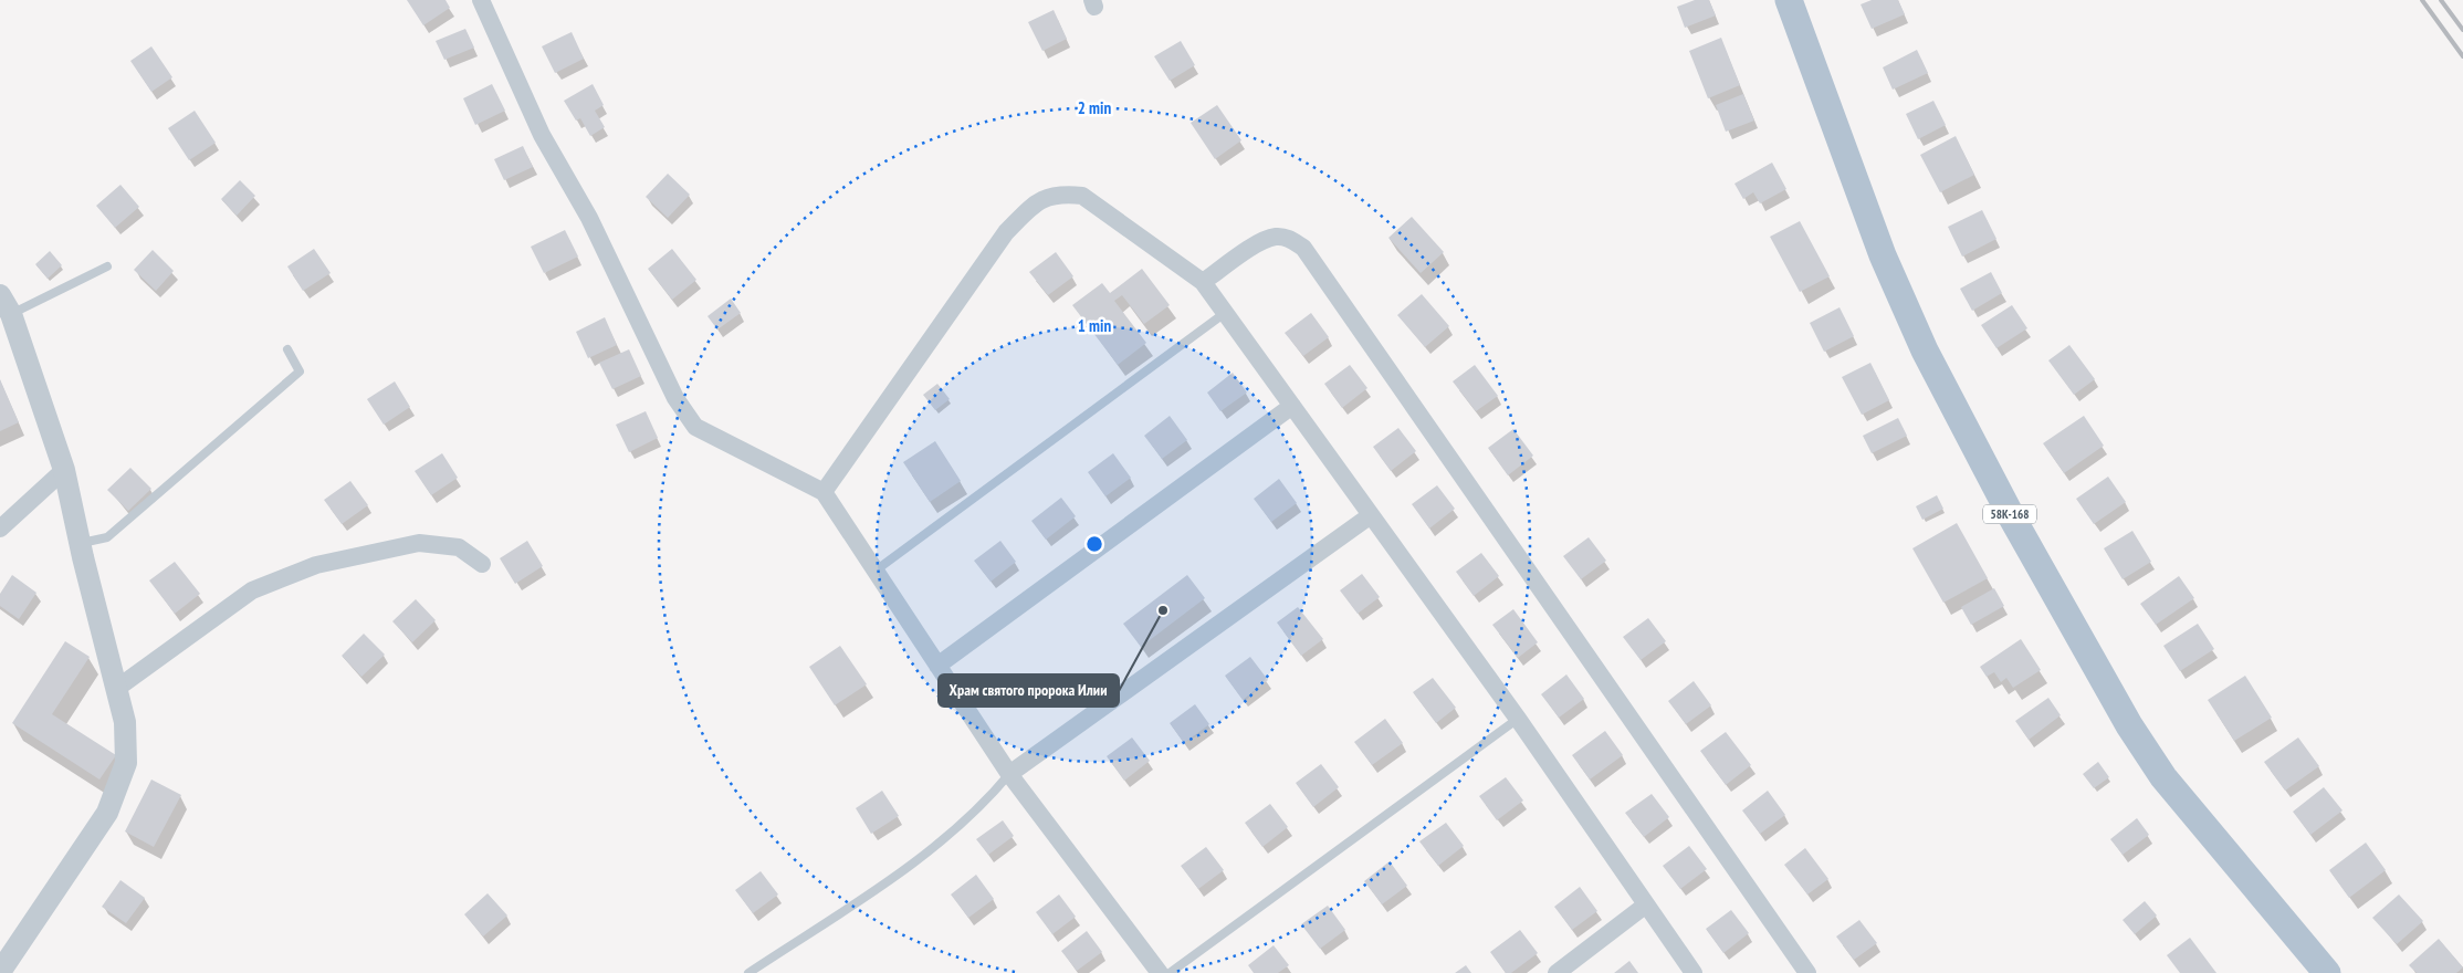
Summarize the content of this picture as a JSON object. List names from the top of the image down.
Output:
{
  "streets": {
    "main road": ["58К-168"]
  },
  "places": ["Храм святого пророка Илии"],
  "rings": ["2 min", "1 min"]
}
